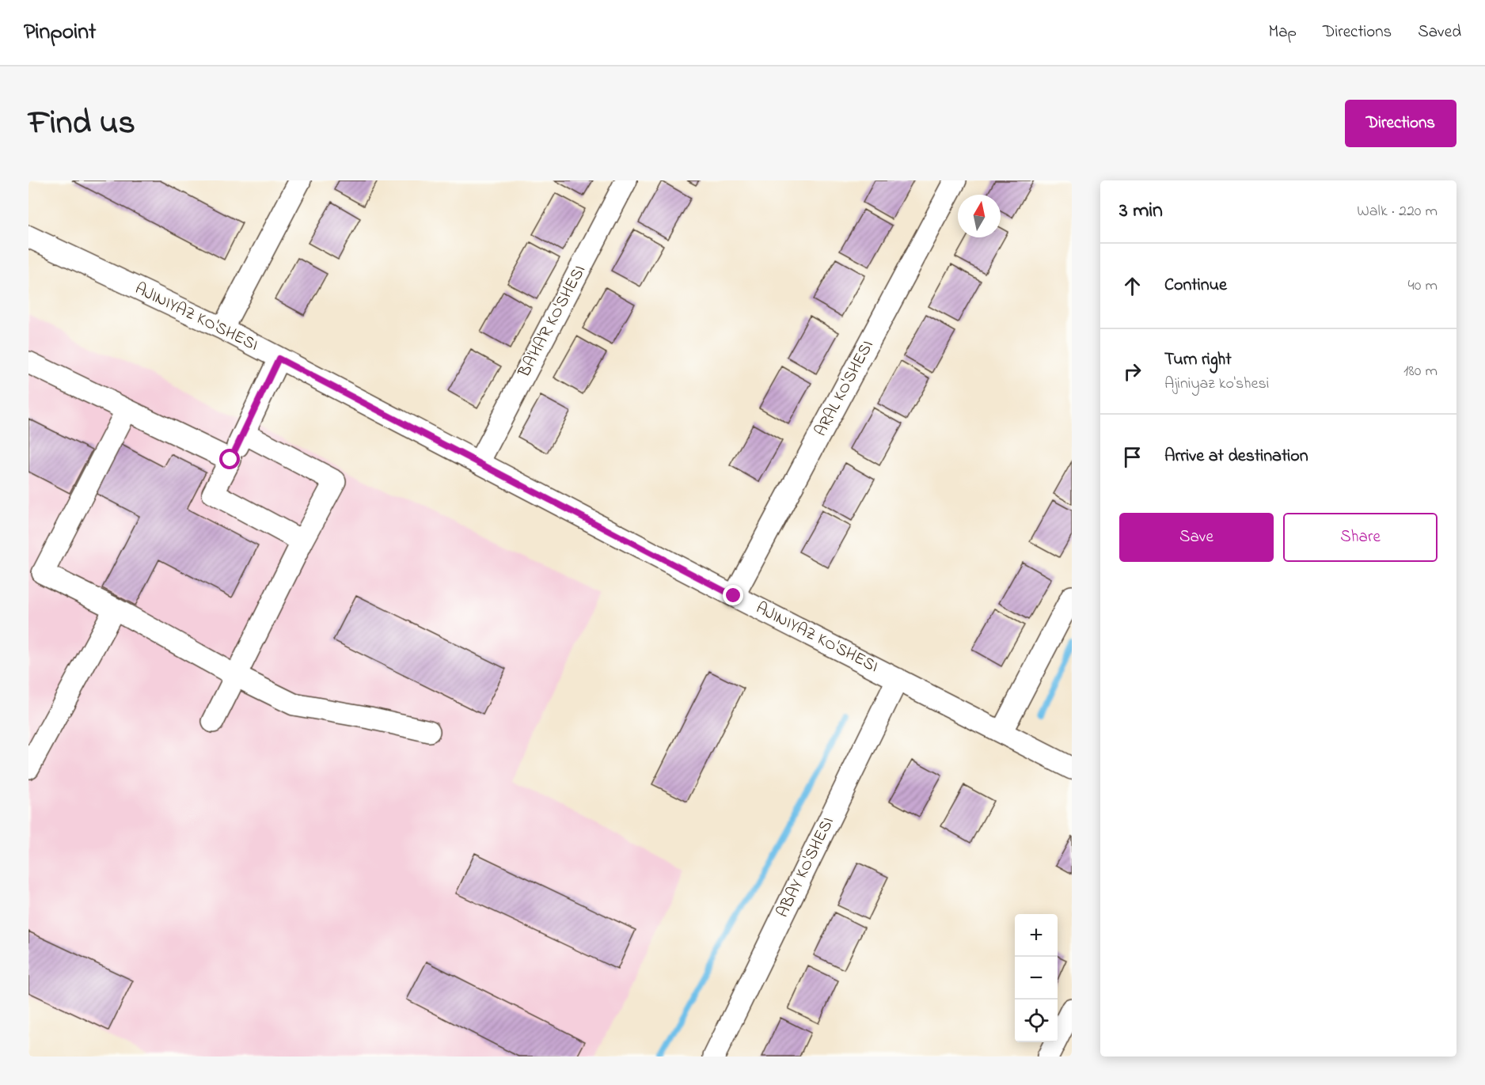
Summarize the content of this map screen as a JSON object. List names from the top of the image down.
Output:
{
  "streets": {
    "street": [
      "AJINIYAZ KO'SHESI",
      "BA'HA'R KO'SHESI",
      "ARAL KO'SHESI",
      "ABAY KO'SHESI"
    ]
  },
  "crossings": [
    ["AJINIYAZ KO'SHESI", "BA'HA'R KO'SHESI"],
    ["AJINIYAZ KO'SHESI", "ARAL KO'SHESI"],
    ["AJINIYAZ KO'SHESI", "ABAY KO'SHESI"]
  ],
  "north": "top",
  "page": {
    "header": "Pinpoint",
    "nav": ["Map", "Directions", "Saved"],
    "title": "Find us",
    "buttons": [
      "Directions",
      ["Save", "Share"]
    ],
    "heading": ["3 min", "Walk · 220 m"],
    "list": [
      ["Continue", "40 m"],
      ["Turn right", "Ajiniyaz ko'shesi", "180 m"],
      "Arrive at destination"
    ],
    "map_buttons": ["+", "−"]
  }
}
